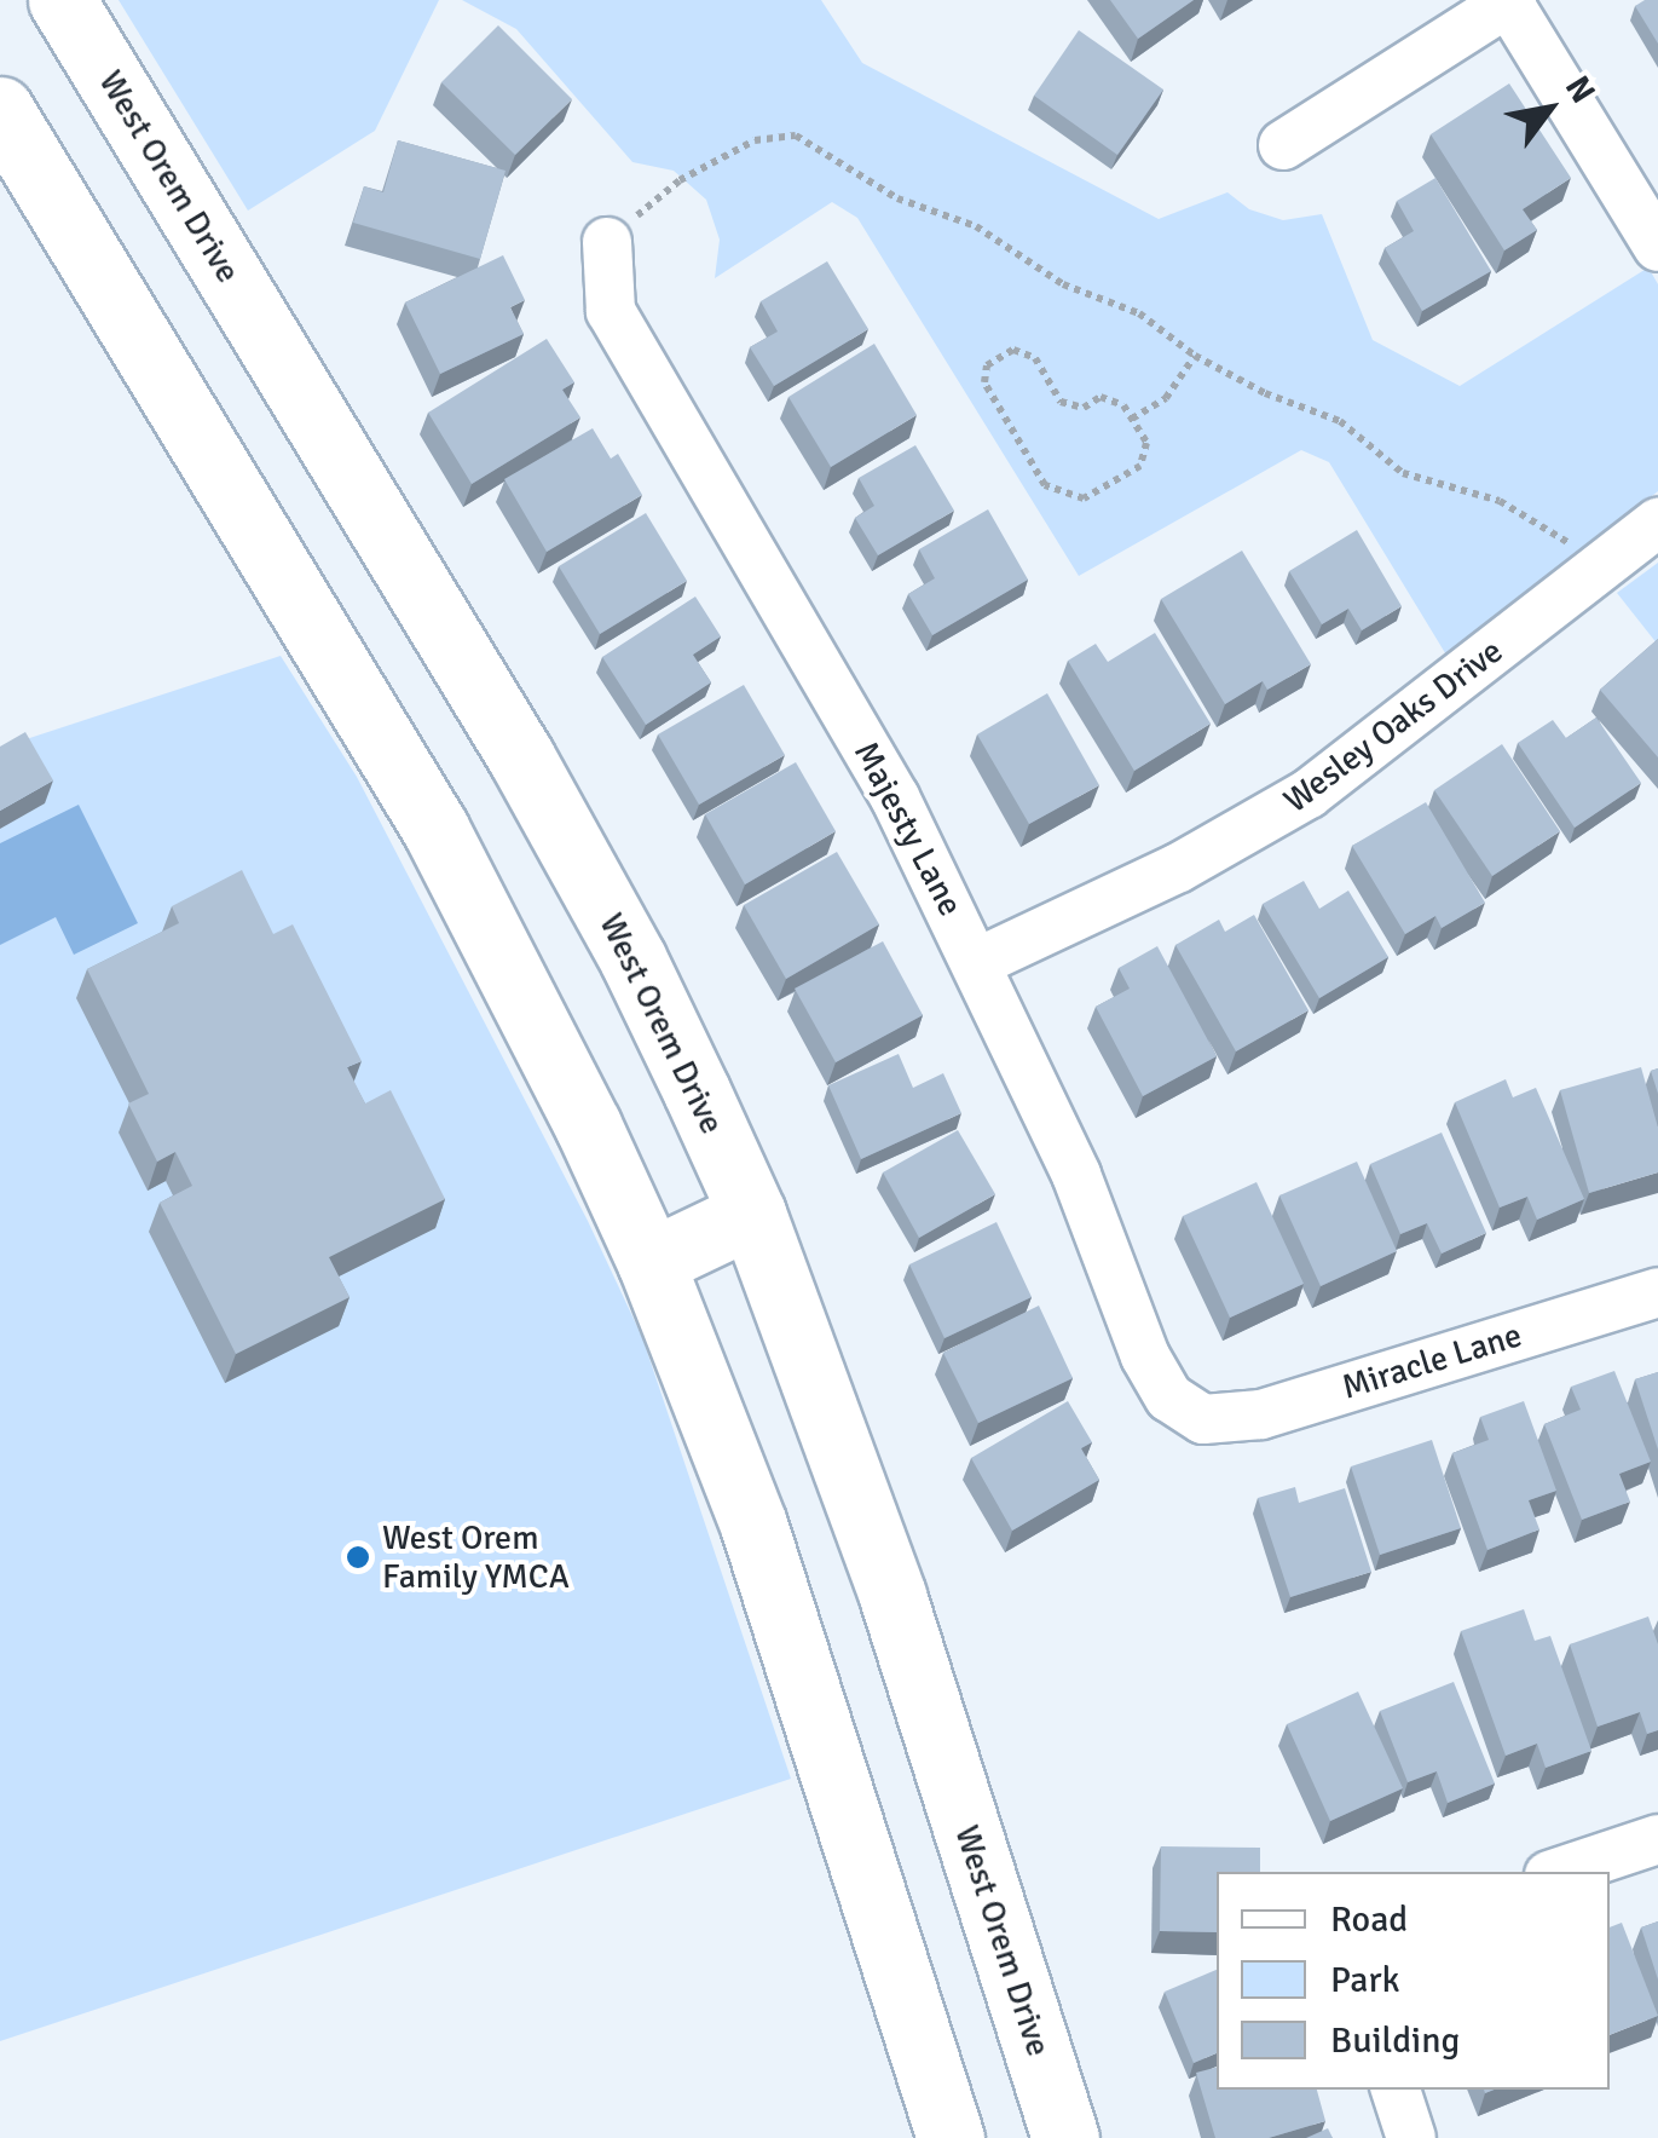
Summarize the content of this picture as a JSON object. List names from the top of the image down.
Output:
{
  "streets": {
    "main road": ["West Orem Drive"],
    "street": ["Wesley Oaks Drive", "Majesty Lane", "Miracle Lane"]
  },
  "crossings": [
    ["Wesley Oaks Drive", "Majesty Lane"],
    ["Majesty Lane", "Miracle Lane"]
  ],
  "places": ["West Orem Family YMCA"],
  "legend": ["Road", "Park", "Building"],
  "north": "top right"
}
